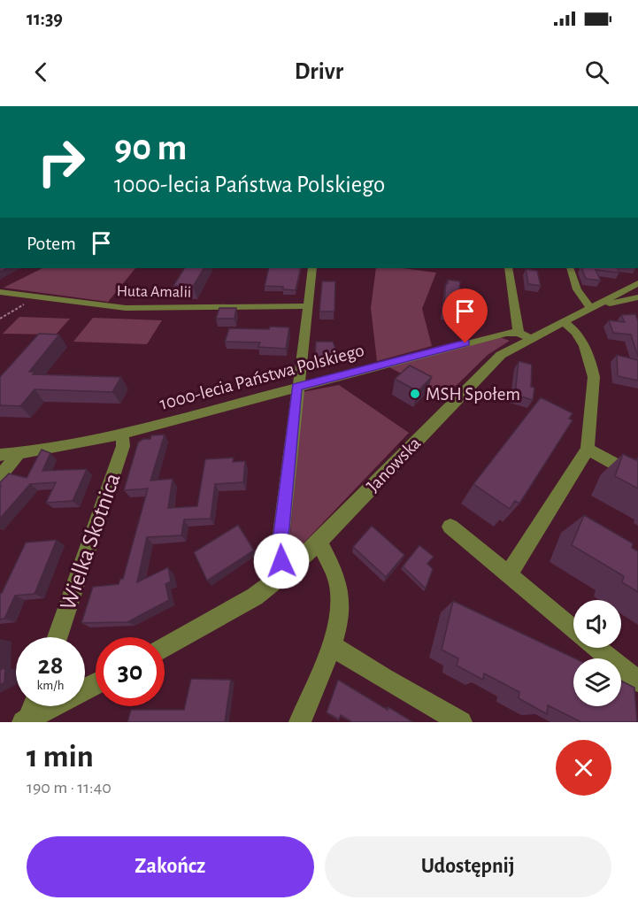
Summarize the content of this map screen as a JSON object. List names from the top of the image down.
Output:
{
  "streets": {
    "street": [
      "Huta Amalii",
      "1000-lecia Państwa Polskiego",
      "Janowska",
      "Wielka Skotnica"
    ]
  },
  "crossings": [
    ["1000-lecia Państwa Polskiego", "Janowska"],
    ["1000-lecia Państwa Polskiego", "Wielka Skotnica"]
  ],
  "places": ["MSH Społem"],
  "page": {
    "status": "11:39",
    "header": "Drivr",
    "turn": ["90 m", "1000-lecia Państwa Polskiego"],
    "then": "Potem",
    "speed": "28 km/h",
    "limit": "30",
    "heading": ["1 min", "190 m · 11:40"],
    "buttons": ["Zakończ", "Udostępnij"]
  }
}
